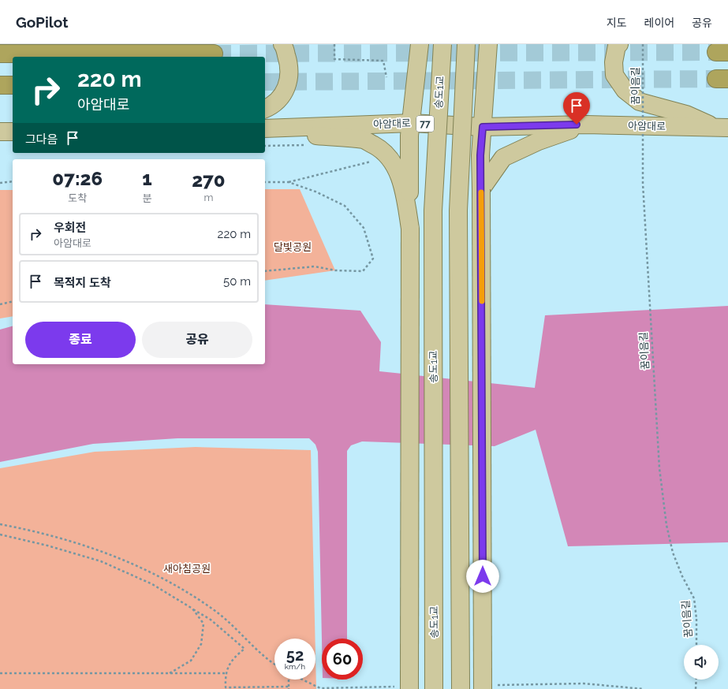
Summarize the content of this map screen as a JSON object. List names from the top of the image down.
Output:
{
  "streets": {
    "main road": ["송도1교", "아암대로", "77"],
    "path": ["꿈이음길"]
  },
  "parks": ["달빛공원", "새아침공원"],
  "page": {
    "header": "GoPilot",
    "nav": ["지도", "레이어", "공유"],
    "turn": ["220 m", "아암대로"],
    "then": "그다음",
    "eta": [
      "07:26",
      "도착",
      "1",
      "분",
      "270",
      "m"
    ],
    "list": [
      {
        "name": "우회전",
        "note": "아암대로",
        "value": "220 m"
      },
      {
        "name": "목적지 도착",
        "value": "50 m"
      }
    ],
    "buttons": ["종료", "공유"],
    "speed": "52 km/h",
    "limit": "60"
  }
}
